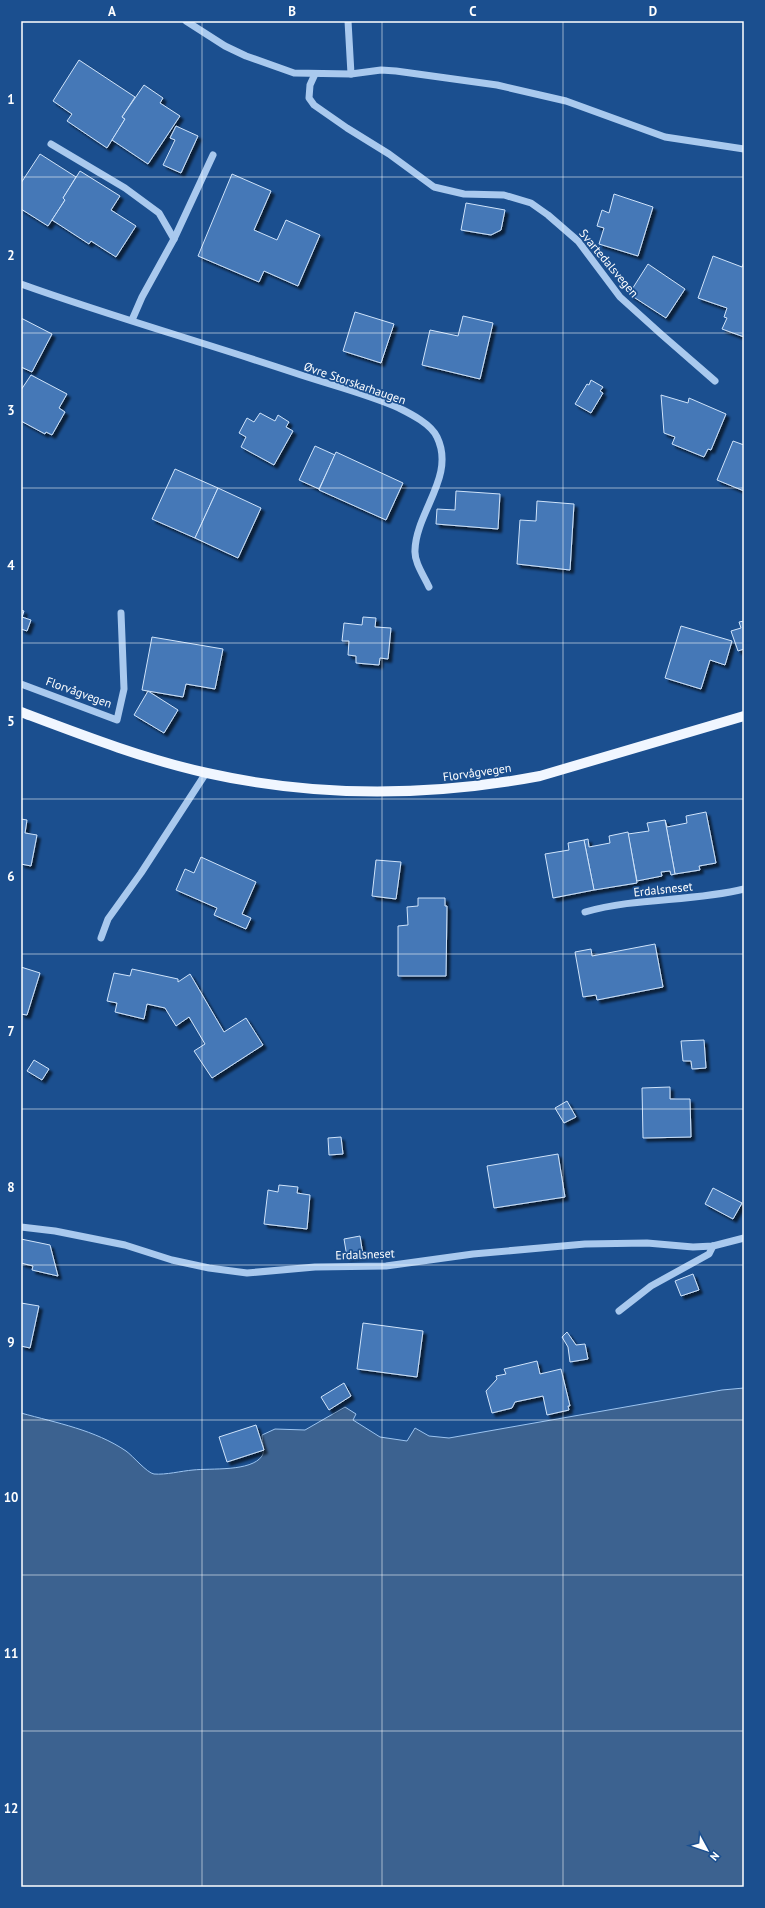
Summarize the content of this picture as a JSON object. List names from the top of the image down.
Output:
{
  "streets": {
    "main road": ["Florvågvegen"],
    "street": ["Svartedalsvegen", "Øvre Storskarhaugen", "Erdalsneset"]
  },
  "north": "bottom right",
  "grid": {
    "columns": [
      "A",
      "B",
      "C",
      "D"
    ],
    "rows": [
      "1",
      "2",
      "3",
      "4",
      "5",
      "6",
      "7",
      "8",
      "9",
      "10",
      "11",
      "12"
    ]
  }
}
